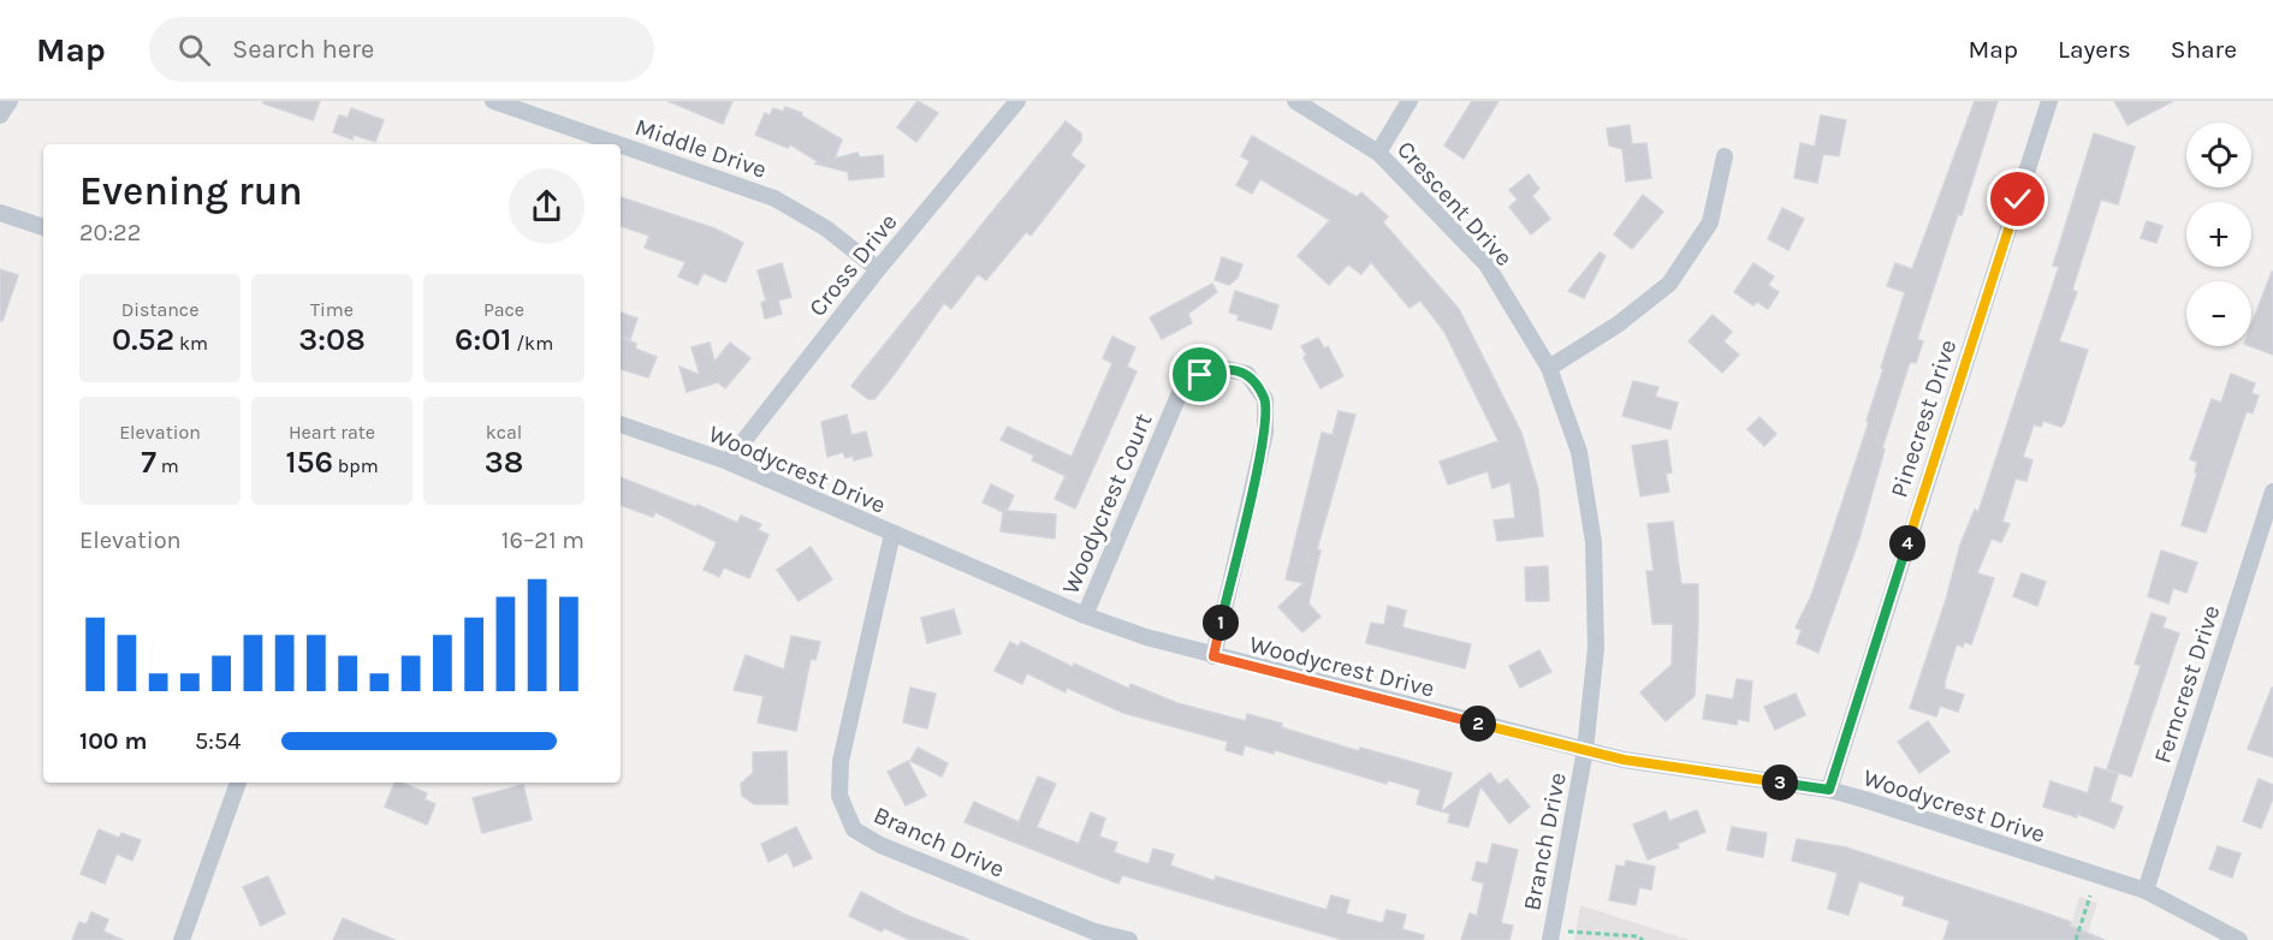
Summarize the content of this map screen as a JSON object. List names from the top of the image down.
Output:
{
  "streets": {
    "street": [
      "Middle Drive",
      "Crescent Drive",
      "Cross Drive",
      "Pinecrest Drive",
      "Woodycrest Drive",
      "Woodycrest Court",
      "Ferncrest Drive",
      "Branch Drive"
    ]
  },
  "crossings": [
    ["Middle Drive", "Cross Drive"],
    ["Crescent Drive", "Woodycrest Drive"],
    ["Crescent Drive", "Branch Drive"],
    ["Cross Drive", "Woodycrest Drive"],
    ["Pinecrest Drive", "Woodycrest Drive"],
    ["Woodycrest Drive", "Woodycrest Court"],
    ["Woodycrest Drive", "Ferncrest Drive"],
    ["Woodycrest Drive", "Branch Drive"]
  ],
  "page": {
    "header": "Map",
    "search": "Search here",
    "nav": ["Map", "Layers", "Share"],
    "map_buttons": ["+", "−"],
    "heading": ["Evening run", "20:22"],
    "stats": [
      ["Distance", "0.52 km"],
      ["Time", "3:08"],
      ["Pace", "6:01 /km"],
      ["Elevation", "7 m"],
      ["Heart rate", "156 bpm"],
      ["kcal", "38"]
    ],
    "chart": ["Elevation", "16–21 m"],
    "pins": [
      "4",
      "1",
      "2",
      "3"
    ],
    "list": [
      {
        "name": "100 m",
        "note": "5:54"
      }
    ]
  }
}
